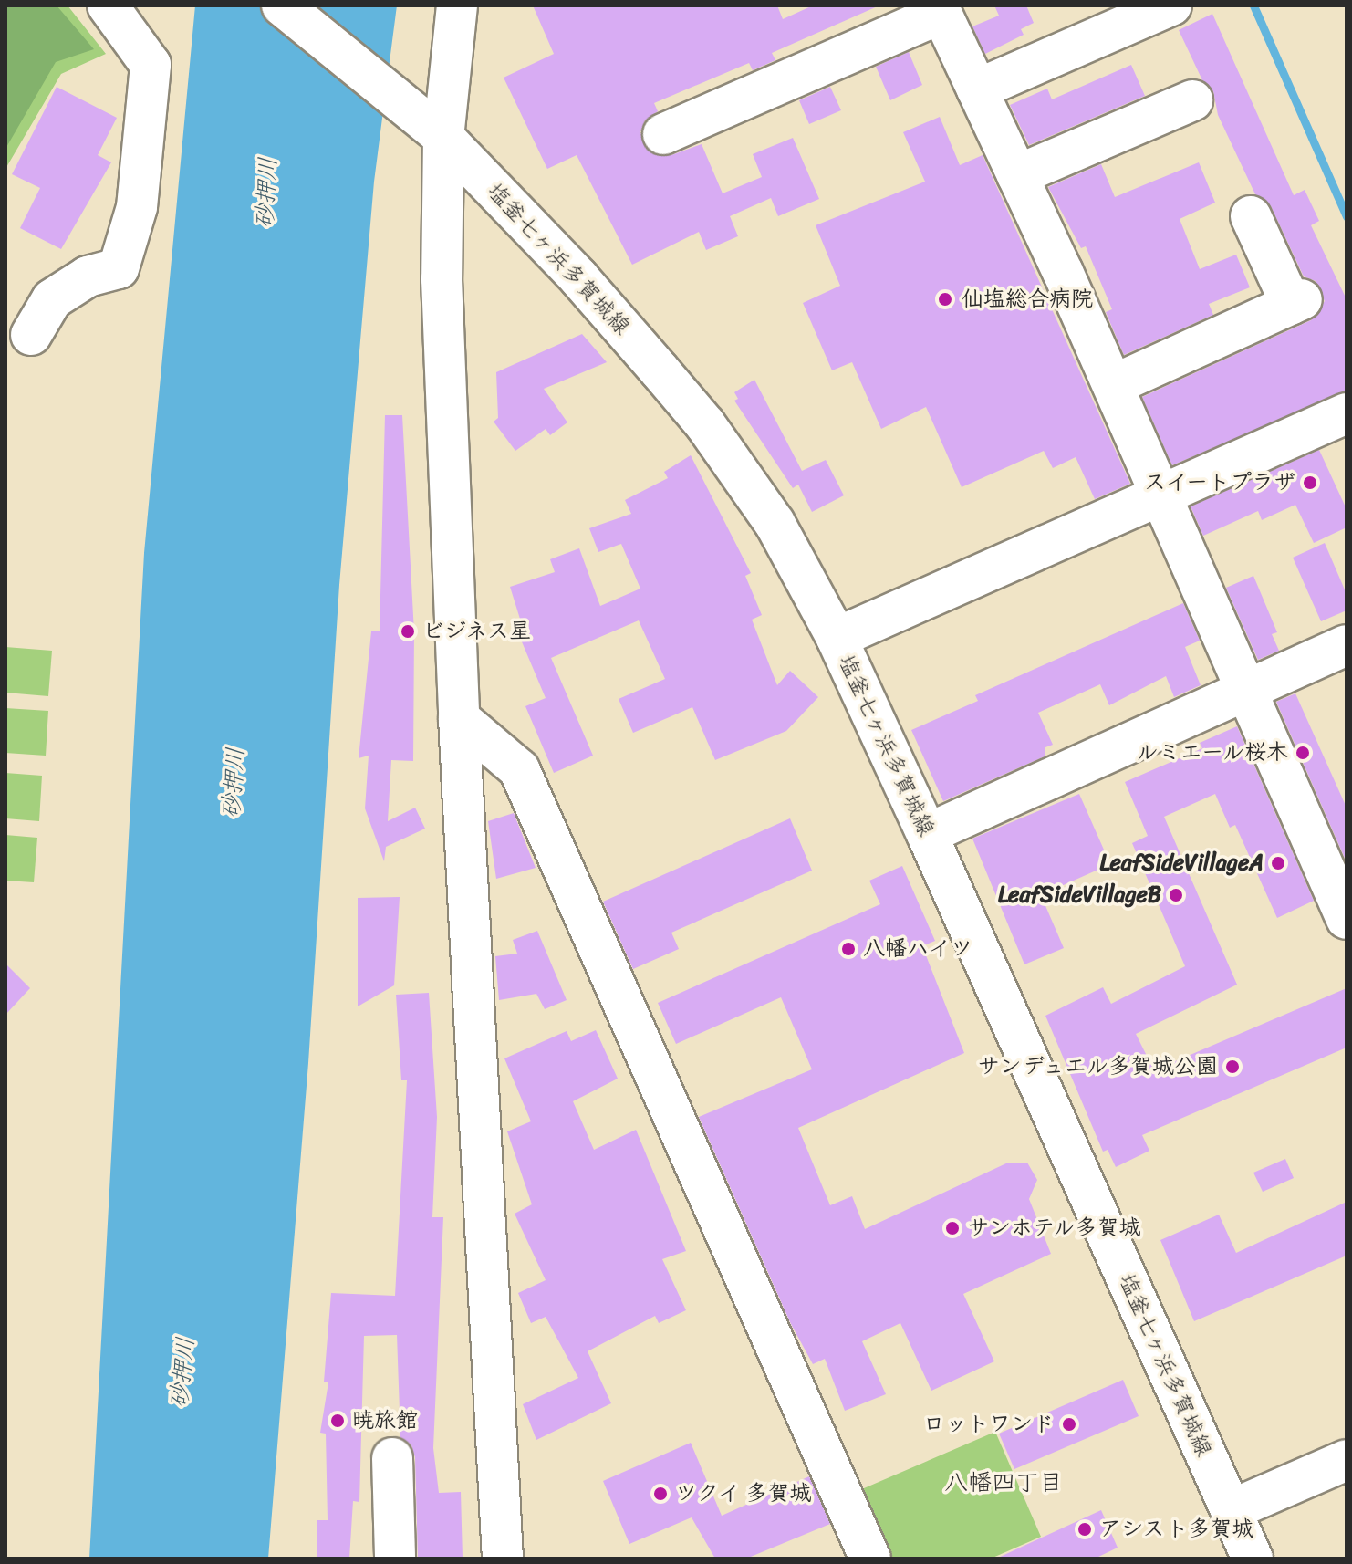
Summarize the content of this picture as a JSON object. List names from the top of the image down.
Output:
{
  "streets": {
    "street": ["塩釜七ヶ浜多賀城線"]
  },
  "districts": ["八幡四丁目"],
  "water": ["砂押川"],
  "places": [
    "仙塩総合病院",
    "スイートプラザ",
    "ビジネス星",
    "ルミエール桜木",
    "LeafSideVillageA",
    "LeafSideVillageB",
    "八幡ハイツ",
    "サンデュエル多賀城公園",
    "サンホテル多賀城",
    "暁旅館",
    "ロットワンド",
    "ツクイ 多賀城",
    "アシスト多賀城"
  ]
}
